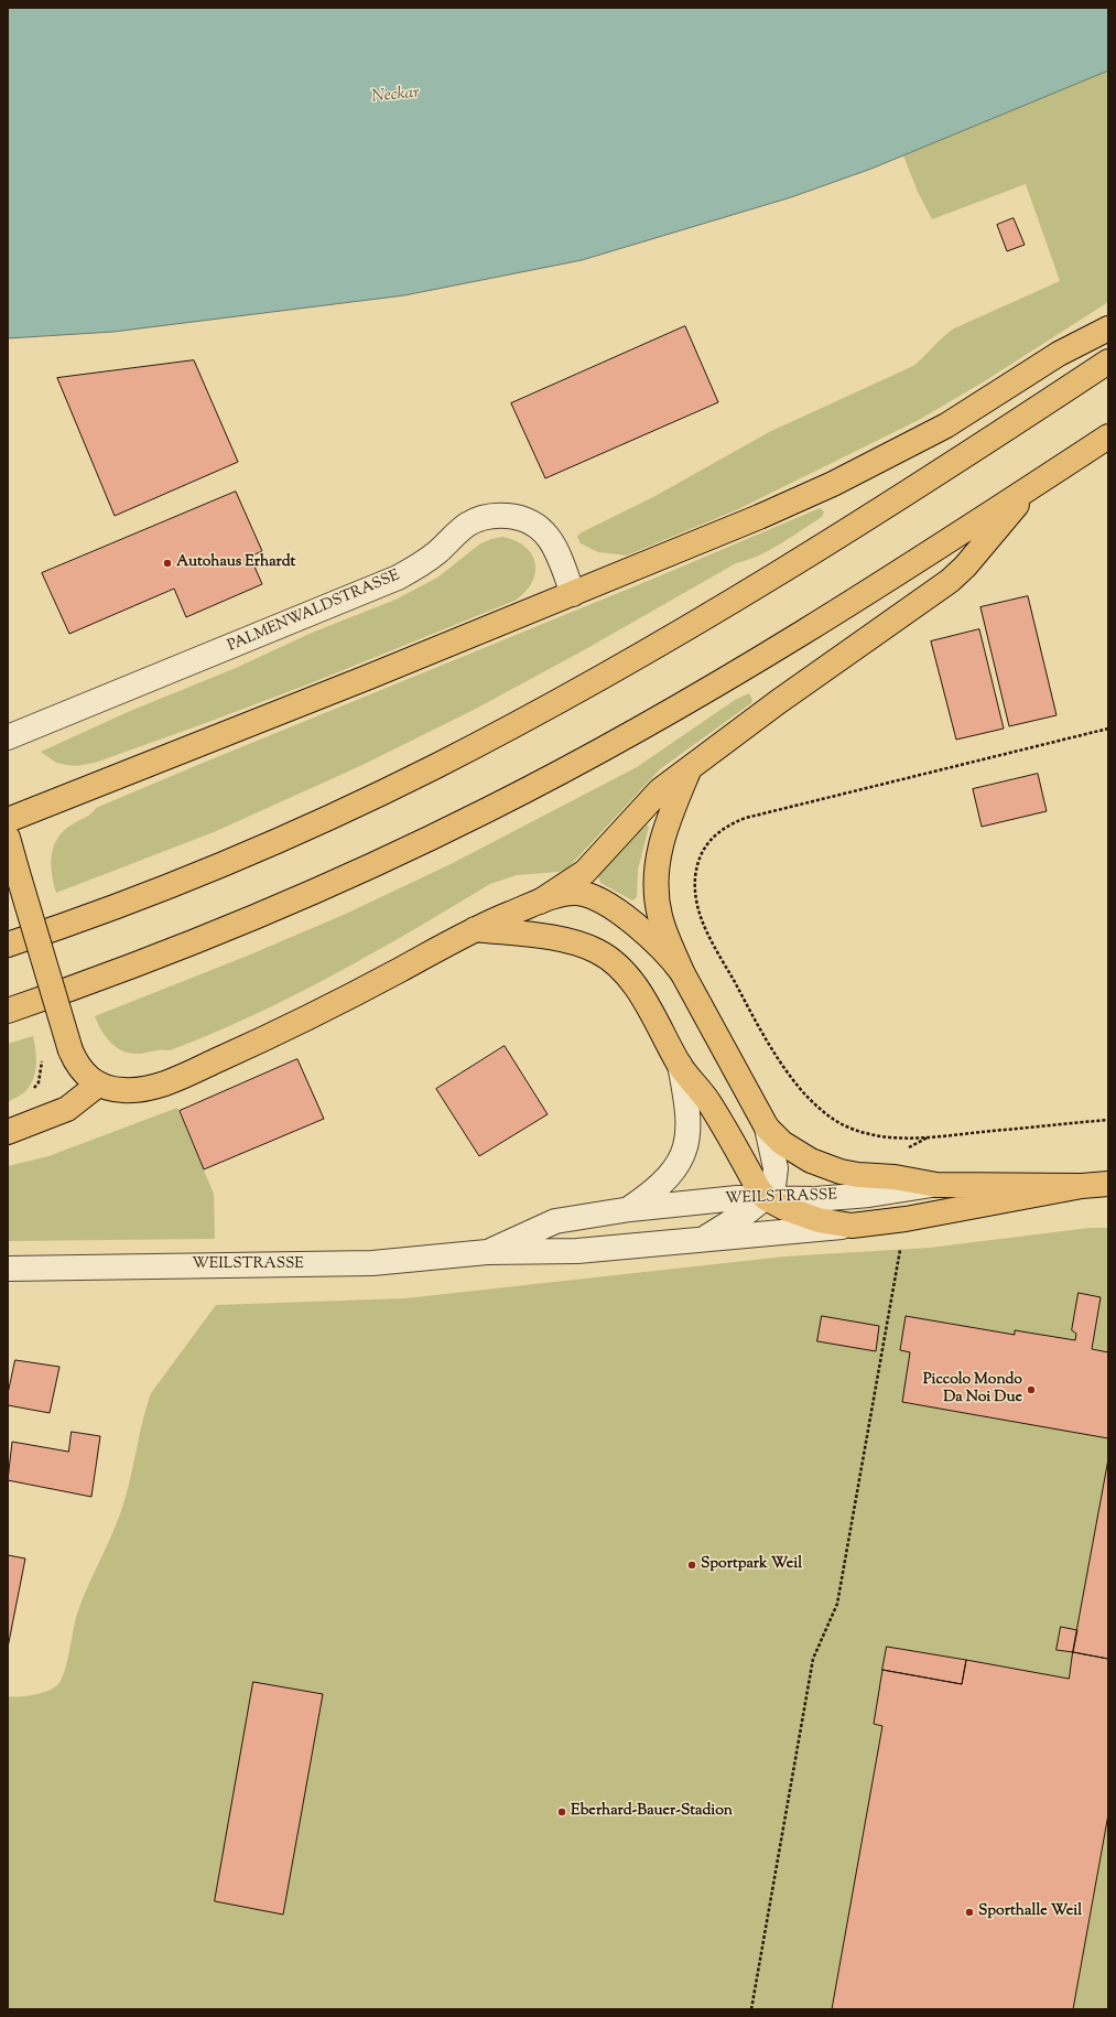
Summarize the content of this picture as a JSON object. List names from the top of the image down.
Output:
{
  "streets": {
    "main road": ["WEILSTRASSE"],
    "street": ["PALMENWALDSTRASSE"]
  },
  "water": ["Neckar"],
  "places": [
    "Autohaus Erhardt",
    "Piccolo Mondo Da Noi Due",
    "Sportpark Weil",
    "Eberhard-Bauer-Stadion",
    "Sporthalle Weil"
  ]
}
